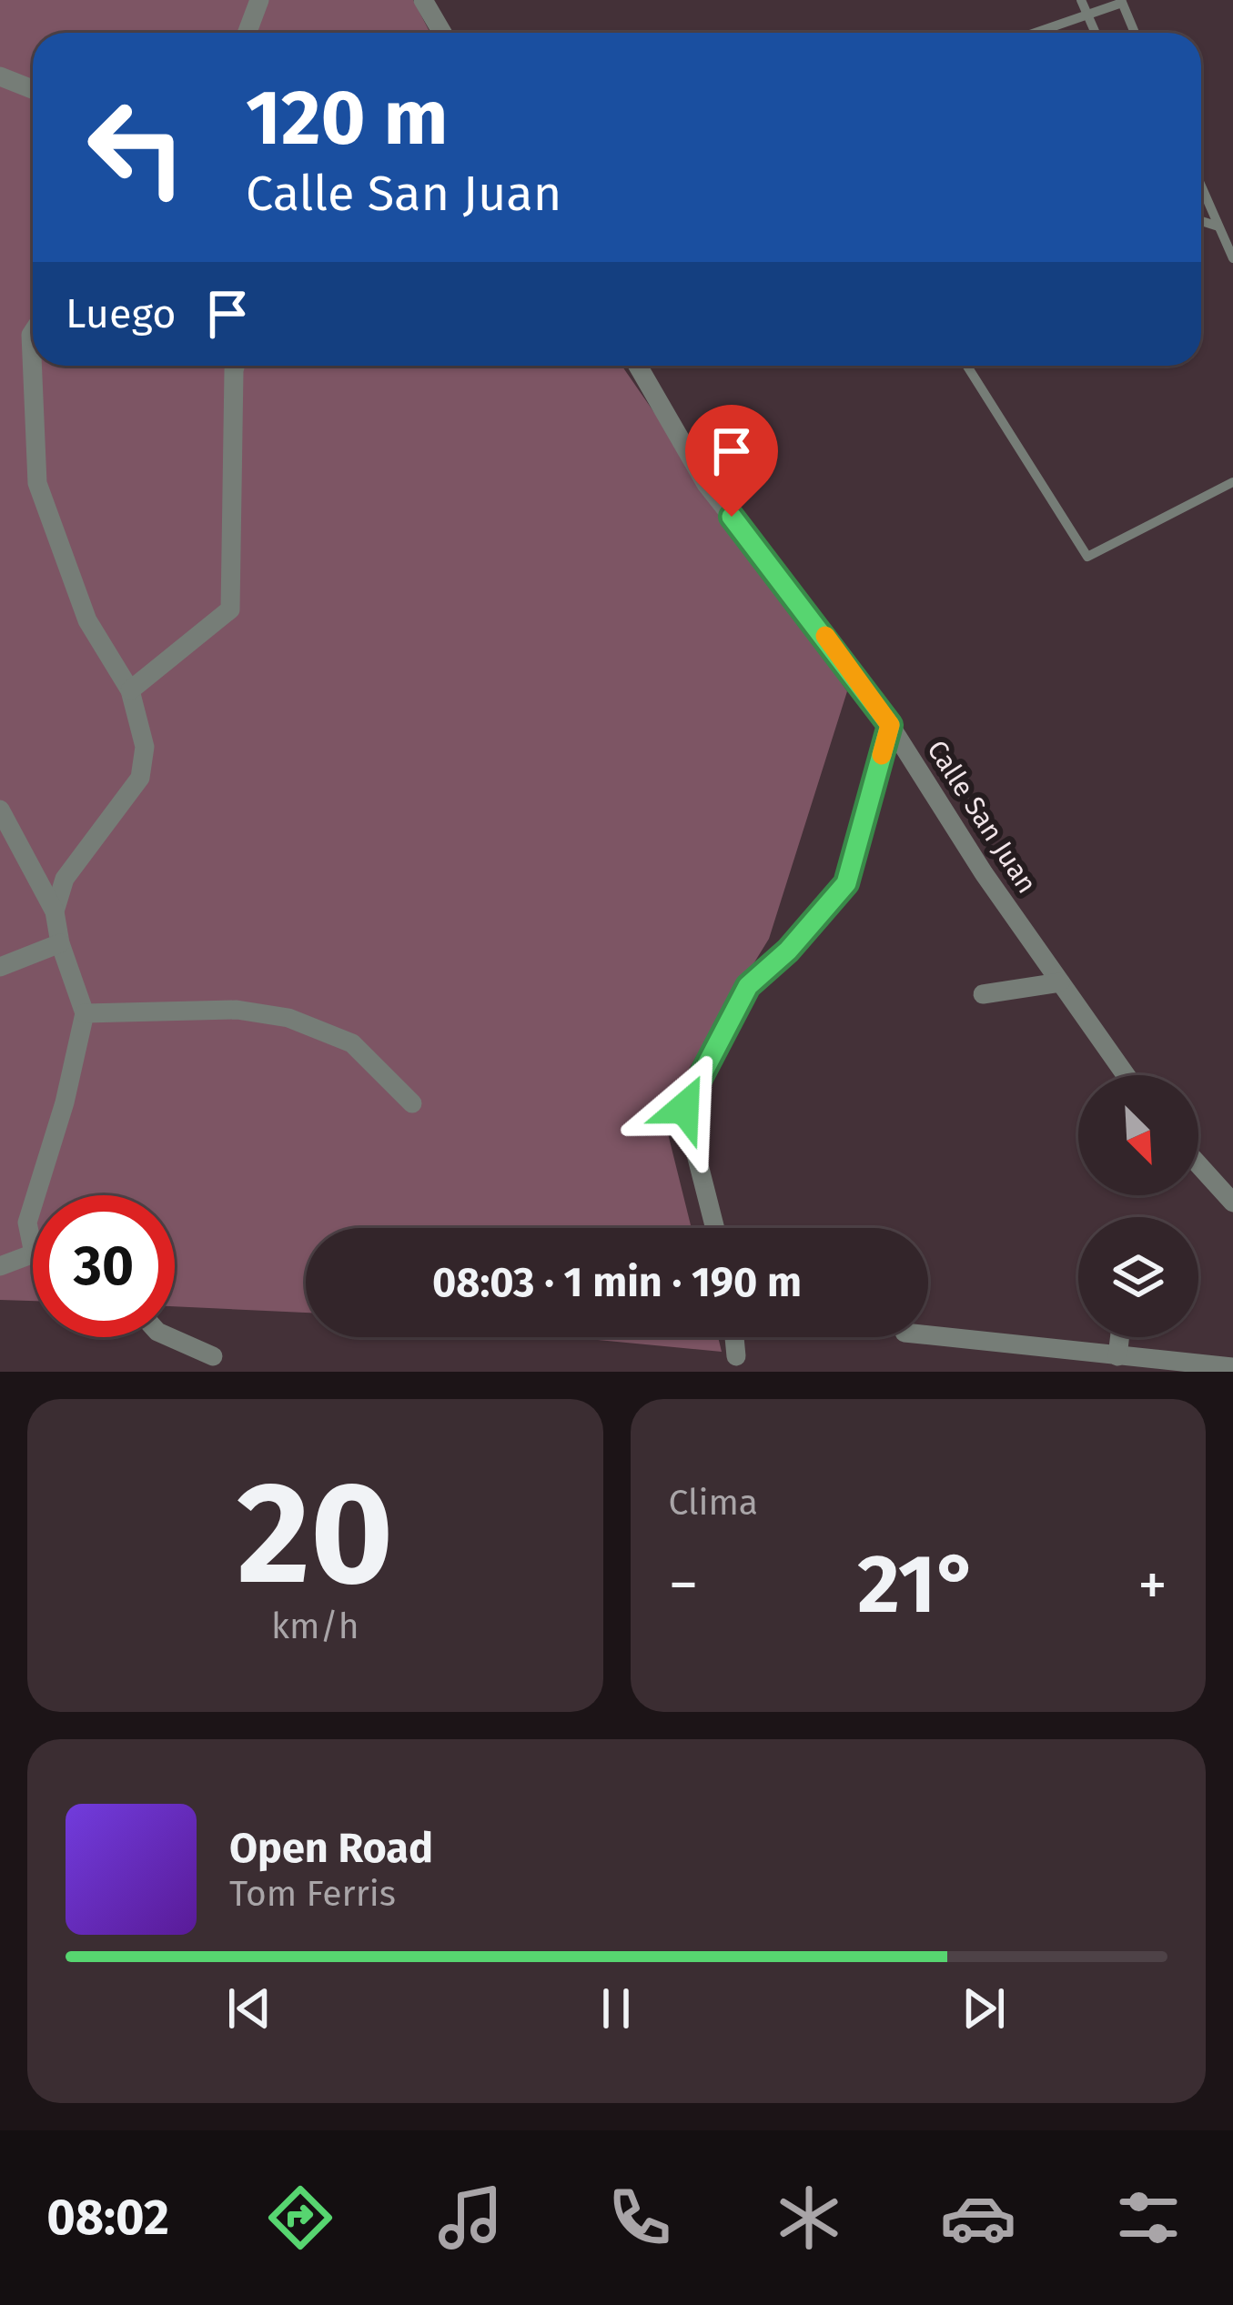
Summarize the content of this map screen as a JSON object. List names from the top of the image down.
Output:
{
  "streets": {
    "street": ["Calle San Juan"]
  },
  "north": "bottom right",
  "page": {
    "turn": ["120 m", "Calle San Juan"],
    "then": "Luego",
    "limit": "30",
    "trip": "08:03 · 1 min · 190 m",
    "tile": [
      ["20", "km/h"],
      "Clima"
    ],
    "heat": ["−", "21°", "+"],
    "song": ["Open Road", "Tom Ferris"],
    "tabs": "08:02"
  }
}
